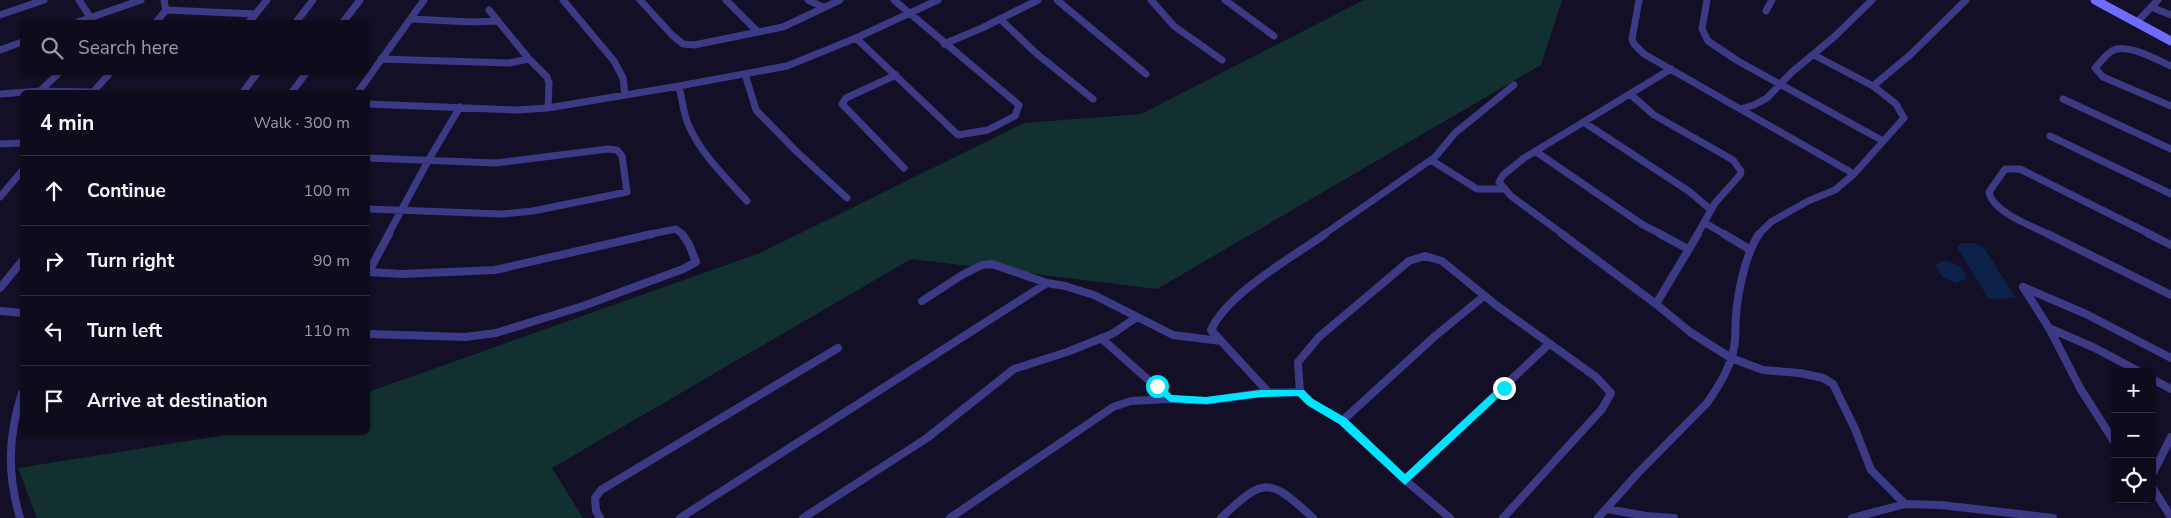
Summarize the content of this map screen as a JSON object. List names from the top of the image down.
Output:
{
  "page": {
    "search": "Search here",
    "heading": ["4 min", "Walk · 300 m"],
    "list": [
      ["Continue", "100 m"],
      ["Turn right", "90 m"],
      ["Turn left", "110 m"],
      "Arrive at destination"
    ],
    "map_buttons": ["+", "−"]
  }
}
